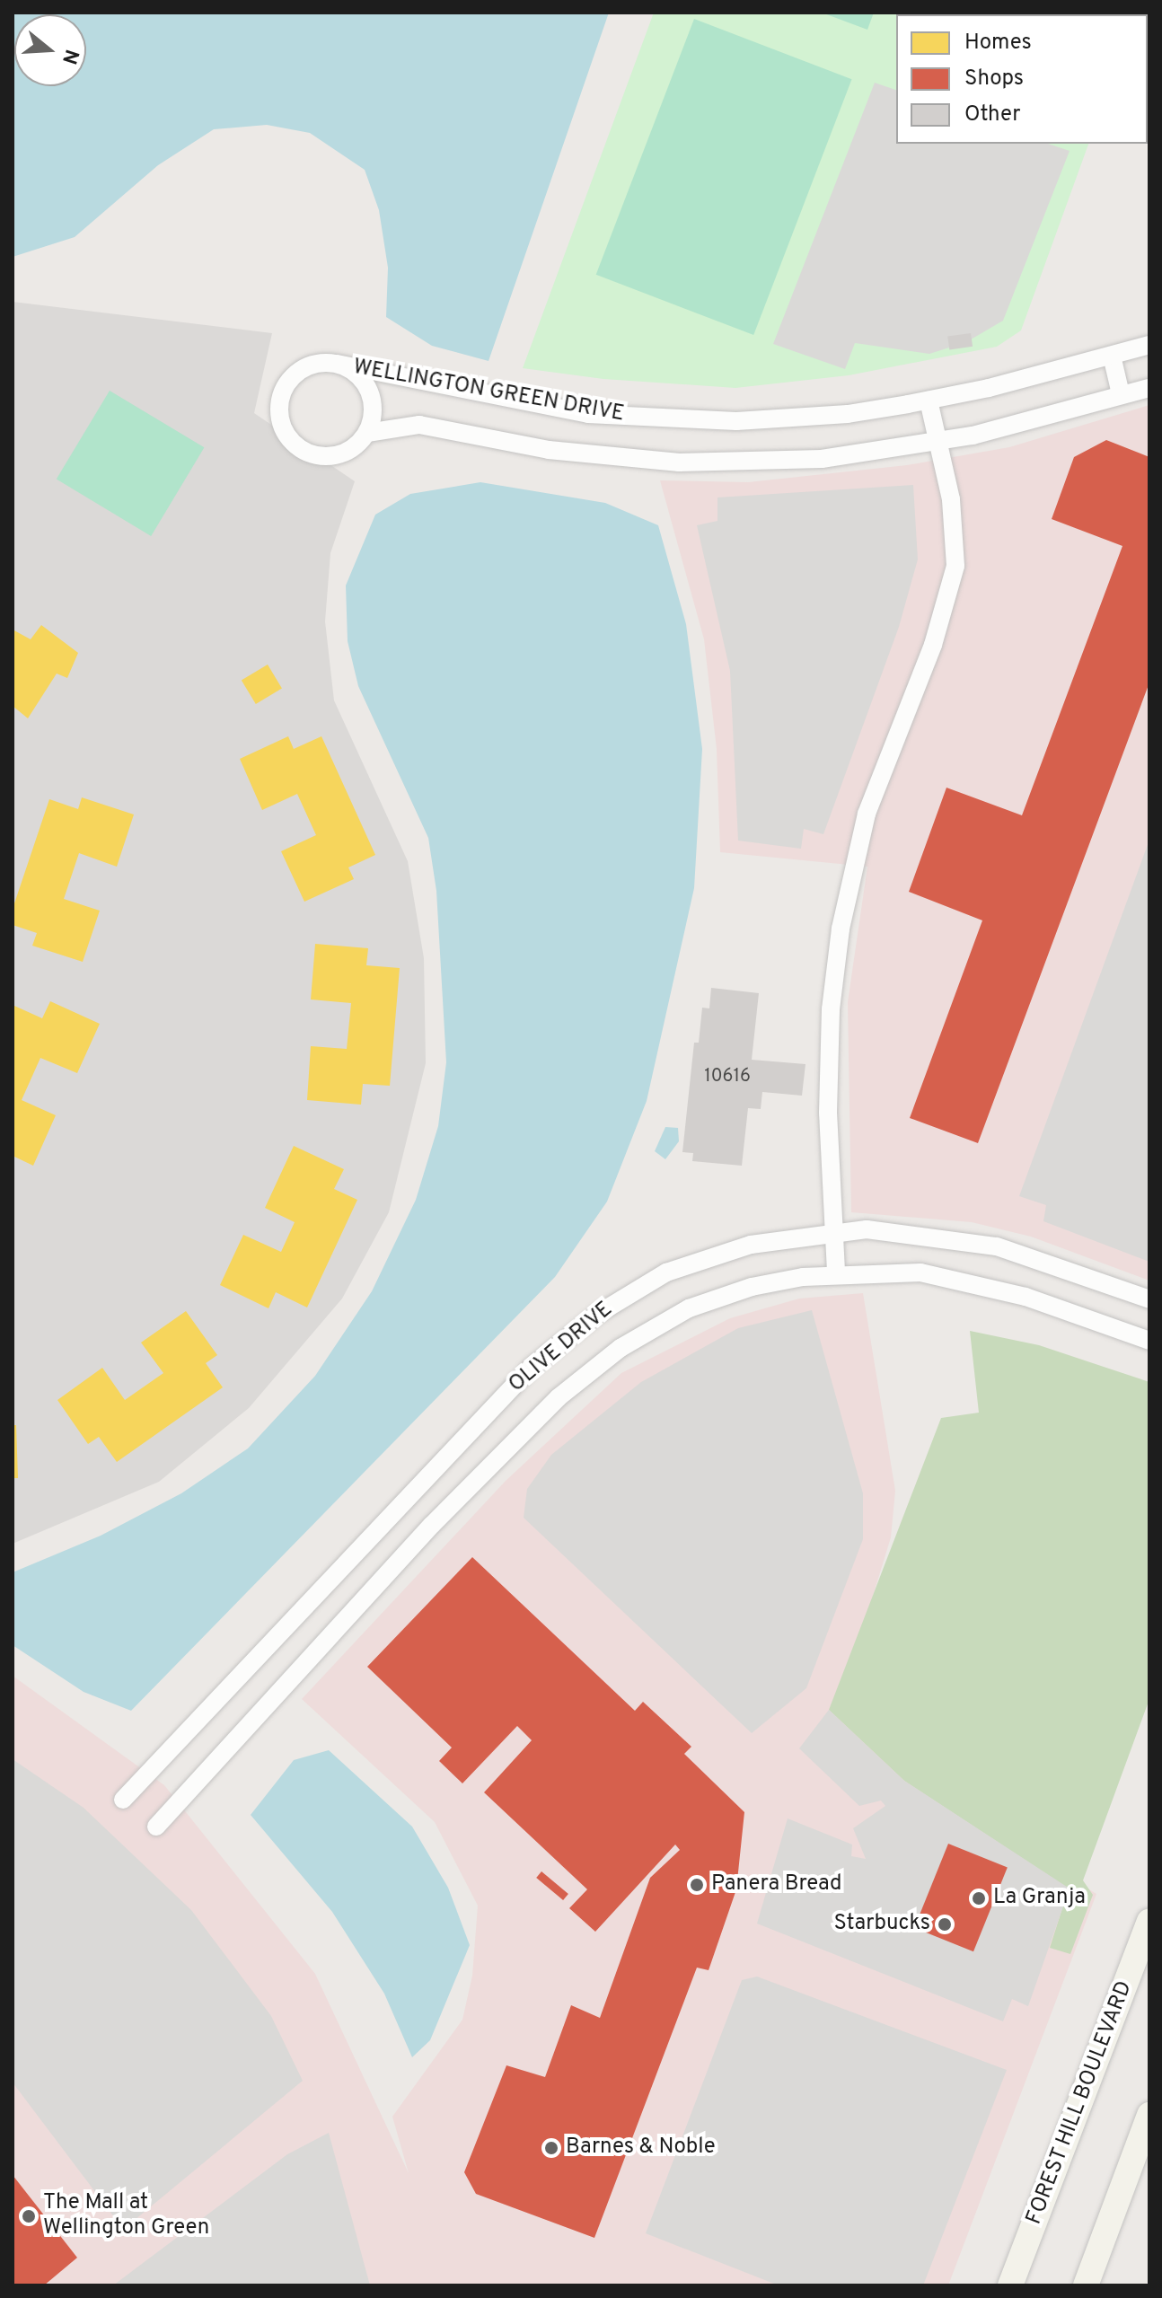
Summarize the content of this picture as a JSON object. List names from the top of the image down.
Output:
{
  "streets": {
    "main road": ["FOREST HILL BOULEVARD"],
    "street": ["WELLINGTON GREEN DRIVE", "OLIVE DRIVE"]
  },
  "places": [
    "Panera Bread",
    "La Granja",
    "Starbucks",
    "Barnes & Noble",
    "The Mall at Wellington Green"
  ],
  "house_numbers": ["10616"],
  "legend": ["Homes", "Shops", "Other"],
  "north": "right"
}
